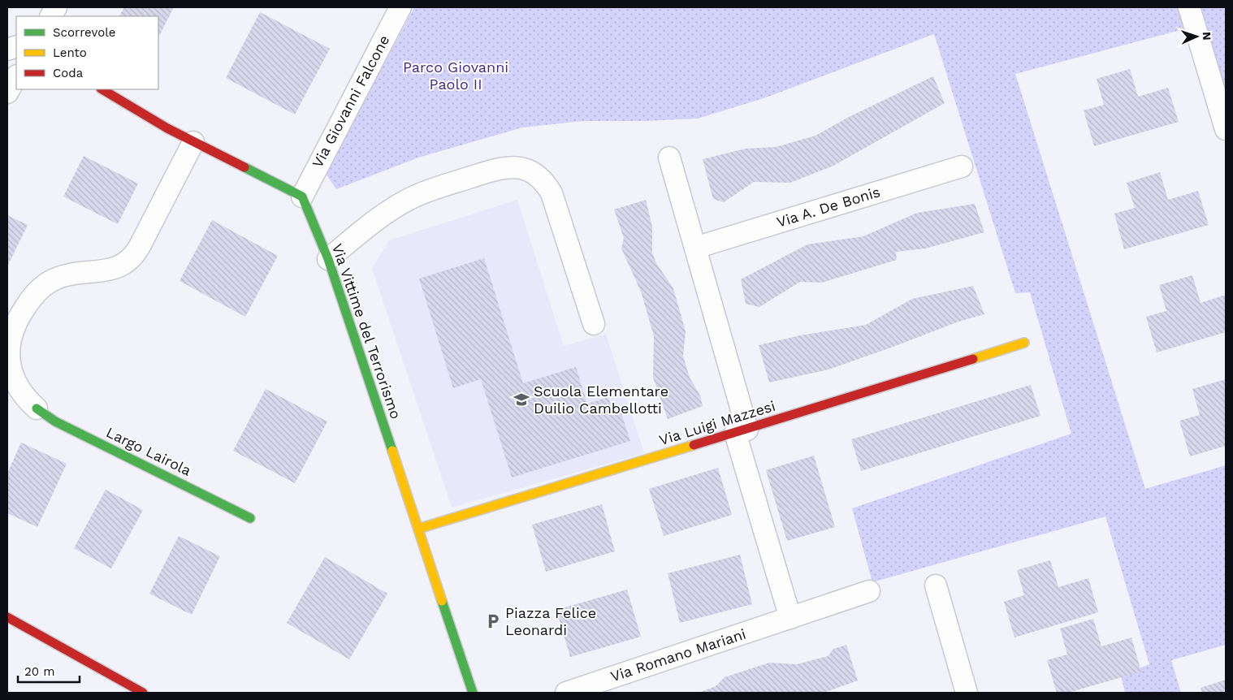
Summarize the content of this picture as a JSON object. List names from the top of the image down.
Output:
{
  "streets": {
    "street": [
      "Via Giovanni Falcone",
      "Via A. De Bonis",
      "Via Vittime del Terrorismo",
      "Via Luigi Mazzesi",
      "Largo Lairola",
      "Via Romano Mariani"
    ]
  },
  "crossings": [
    ["Via Giovanni Falcone", "Via Vittime del Terrorismo"],
    ["Via Vittime del Terrorismo", "Via Luigi Mazzesi"]
  ],
  "parks": ["Parco Giovanni Paolo II"],
  "places": {
    "school or university": ["Scuola Elementare Duilio Cambellotti"],
    "parking": ["Piazza Felice Leonardi"]
  },
  "legend": ["Scorrevole", "Lento", "Coda"],
  "scale_bar": "20 m",
  "north": "right"
}
